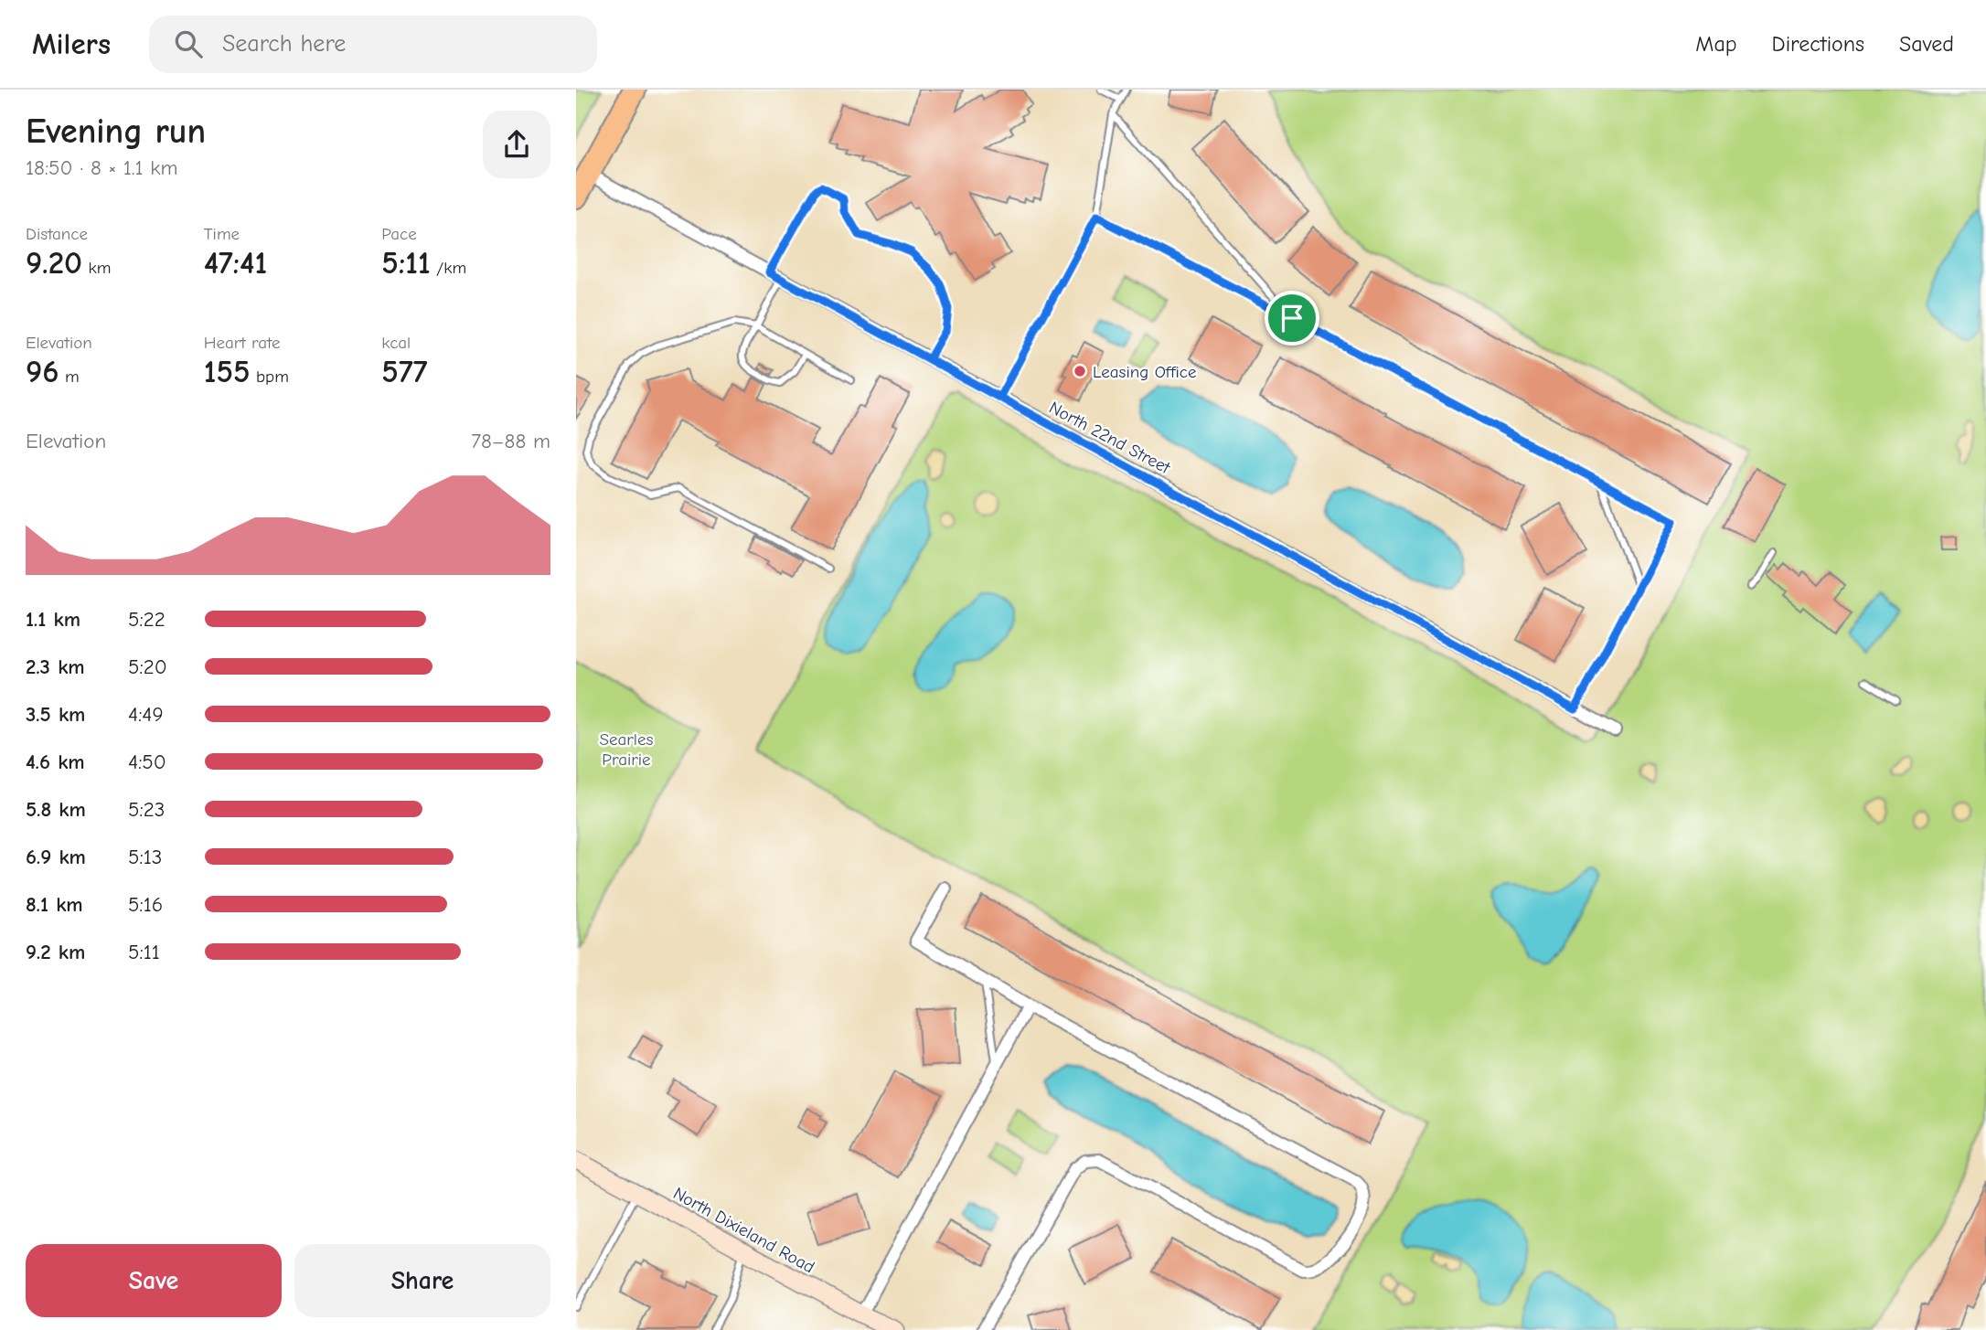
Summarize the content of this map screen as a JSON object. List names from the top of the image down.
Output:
{
  "streets": {
    "street": ["North 22nd Street", "North Dixieland Road"]
  },
  "parks": ["Searles Prairie"],
  "places": ["Leasing Office"],
  "page": {
    "header": "Milers",
    "search": "Search here",
    "nav": ["Map", "Directions", "Saved"],
    "heading": ["Evening run", "18:50 · 8 × 1.1 km"],
    "stats": [
      ["Distance", "9.20 km"],
      ["Time", "47:41"],
      ["Pace", "5:11 /km"],
      ["Elevation", "96 m"],
      ["Heart rate", "155 bpm"],
      ["kcal", "577"]
    ],
    "chart": ["Elevation", "78–88 m"],
    "list": [
      {
        "name": "1.1 km",
        "note": "5:22"
      },
      {
        "name": "2.3 km",
        "note": "5:20"
      },
      {
        "name": "3.5 km",
        "note": "4:49"
      },
      {
        "name": "4.6 km",
        "note": "4:50"
      },
      {
        "name": "5.8 km",
        "note": "5:23"
      },
      {
        "name": "6.9 km",
        "note": "5:13"
      },
      {
        "name": "8.1 km",
        "note": "5:16"
      },
      {
        "name": "9.2 km",
        "note": "5:11"
      }
    ],
    "buttons": ["Save", "Share"]
  }
}
